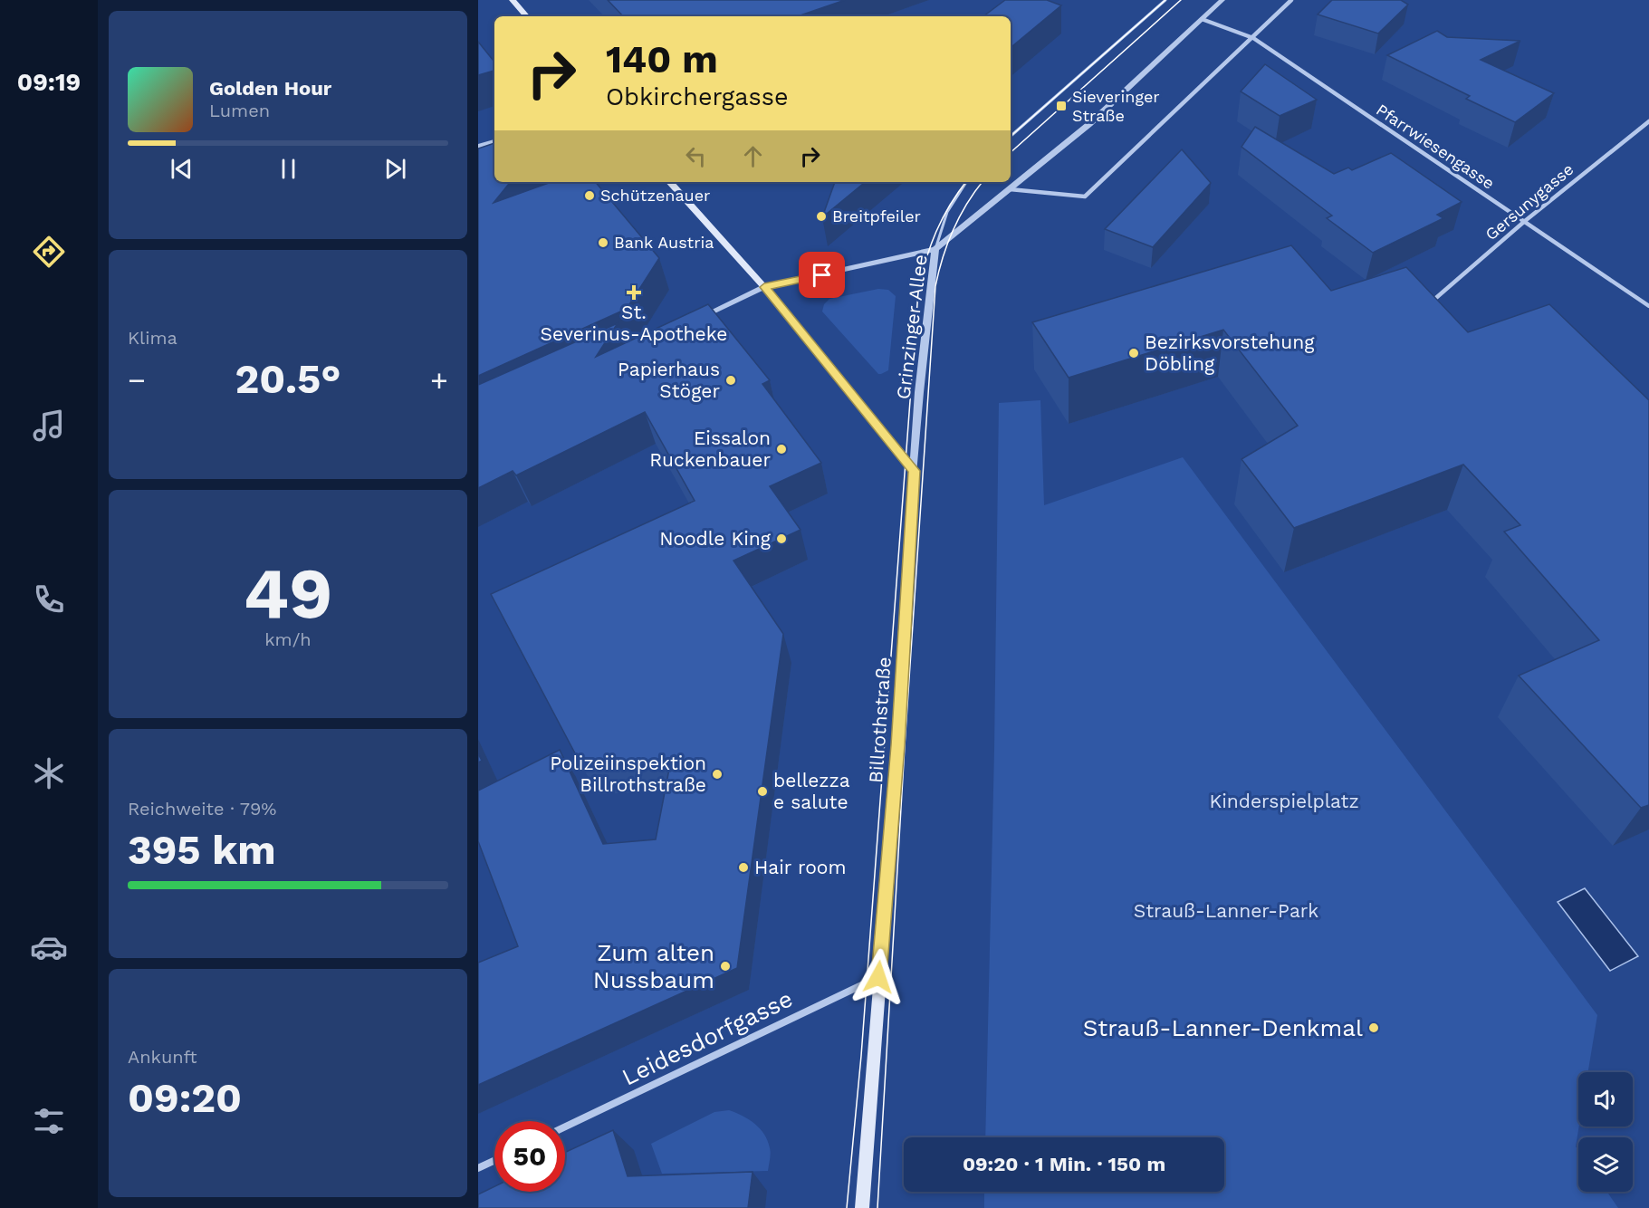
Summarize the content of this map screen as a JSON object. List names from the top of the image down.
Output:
{
  "streets": {
    "main road": ["Billrothstraße"],
    "street": [
      "Pfarrwiesengasse",
      "Gersunygasse",
      "Grinzinger Allee",
      "Leidesdorfgasse"
    ]
  },
  "crossings": [
    ["Pfarrwiesengasse", "Gersunygasse"],
    ["Pfarrwiesengasse", "Grinzinger Allee"],
    ["Grinzinger Allee", "Billrothstraße"],
    ["Billrothstraße", "Leidesdorfgasse"]
  ],
  "parks": ["Kinderspielplatz", "Strauß-Lanner-Park"],
  "places": {
    "transit": ["Sieveringer Straße"],
    "other": [
      "Schützenauer",
      "Breitpfeiler",
      "Bank Austria",
      "Bezirksvorstehung Döbling",
      "Papierhaus Stöger",
      "Eissalon Ruckenbauer",
      "Noodle King",
      "Polizeiinspektion Billrothstraße",
      "bellezza e salute",
      "Hair room",
      "Zum alten Nussbaum",
      "Strauß-Lanner-Denkmal"
    ],
    "health": ["St. Severinus-Apotheke"]
  },
  "page": {
    "tabs": "09:19",
    "turn": ["140 m", "Obkirchergasse"],
    "song": ["Golden Hour", "Lumen"],
    "tile": [
      "Klima",
      ["49", "km/h"],
      ["Reichweite · 79%", "395 km"],
      ["Ankunft", "09:20"]
    ],
    "heat": ["−", "20.5°", "+"],
    "limit": "50",
    "trip": "09:20 · 1 Min. · 150 m"
  }
}
